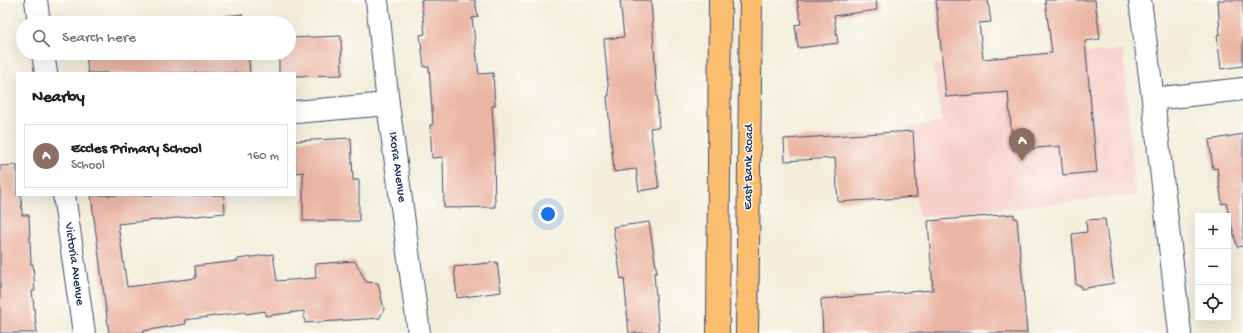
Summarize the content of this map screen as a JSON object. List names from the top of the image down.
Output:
{
  "streets": {
    "main road": ["East Bank Road"],
    "street": ["Ixora Avenue", "Victoria Avenue"]
  },
  "page": {
    "search": "Search here",
    "heading": "Nearby",
    "list": [
      {
        "mark": "A",
        "name": "Eccles Primary School",
        "note": "School",
        "value": "160 m"
      }
    ],
    "pins": "A",
    "map_buttons": ["+", "−"]
  }
}
